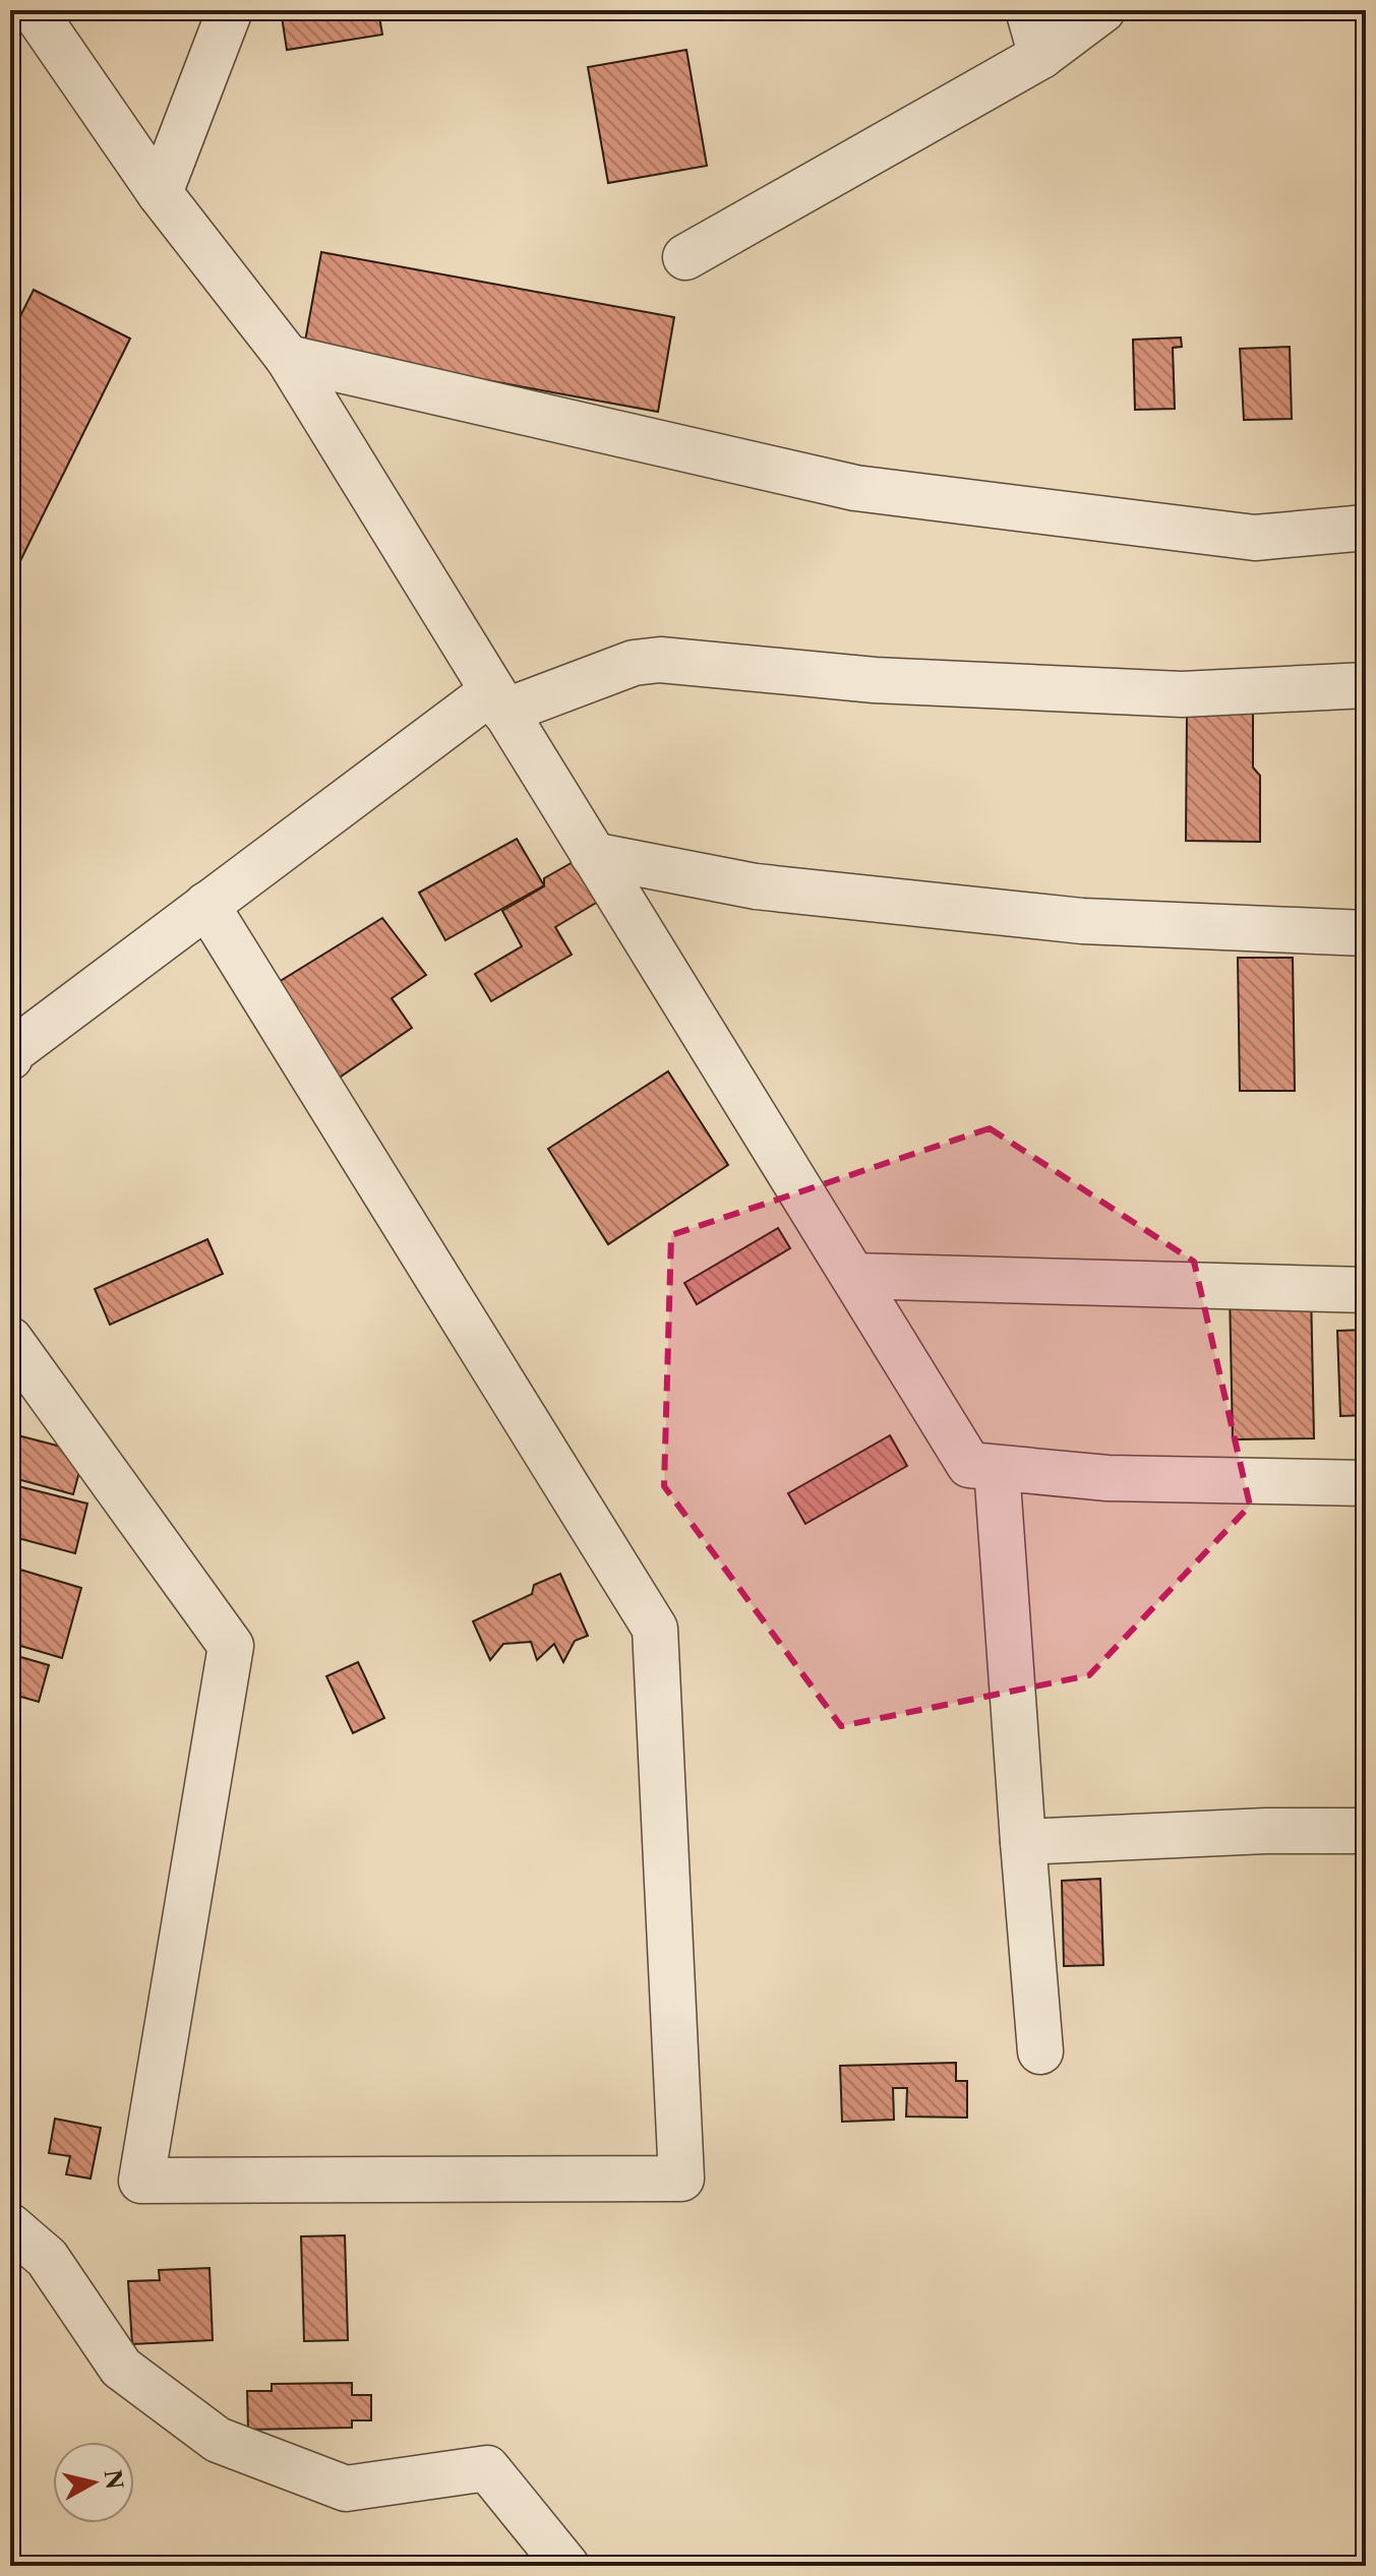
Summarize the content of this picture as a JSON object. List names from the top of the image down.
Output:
{
  "north": "right"
}
